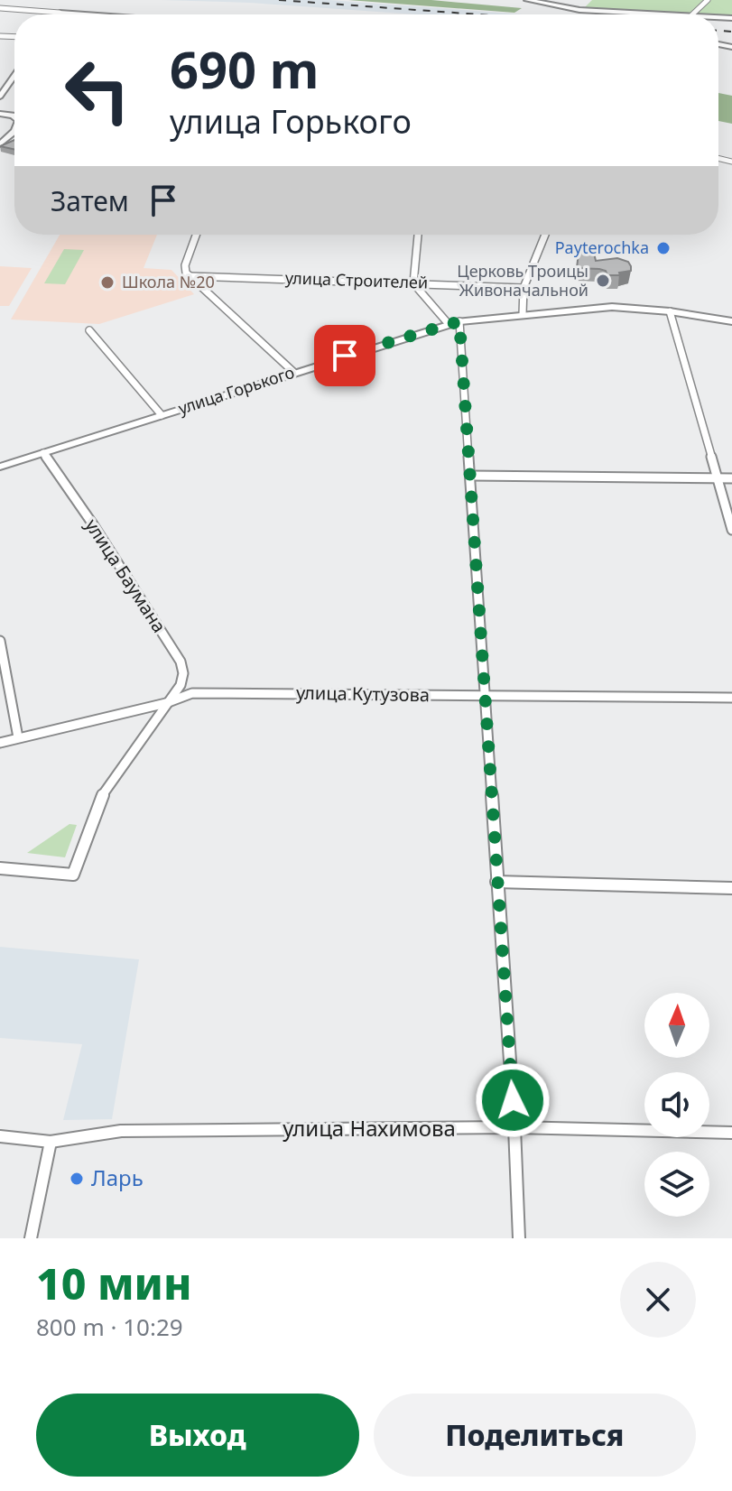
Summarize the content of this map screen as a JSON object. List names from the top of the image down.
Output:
{
  "streets": {
    "main road": ["улица Горького"],
    "street": [
      "улица Строителей",
      "улица Баумана",
      "улица Кутузова",
      "улица Нахимова"
    ]
  },
  "crossings": [
    ["улица Горького", "улица Баумана"],
    ["улица Баумана", "улица Кутузова"]
  ],
  "places": [
    "Payterochka",
    "Церковь Троицы Живоначальной",
    "Школа №20",
    "Ларь"
  ],
  "north": "top",
  "page": {
    "turn": ["690 m", "улица Горького"],
    "then": "Затем",
    "heading": ["10 мин", "800 m · 10:29"],
    "buttons": ["Выход", "Поделиться"]
  }
}
